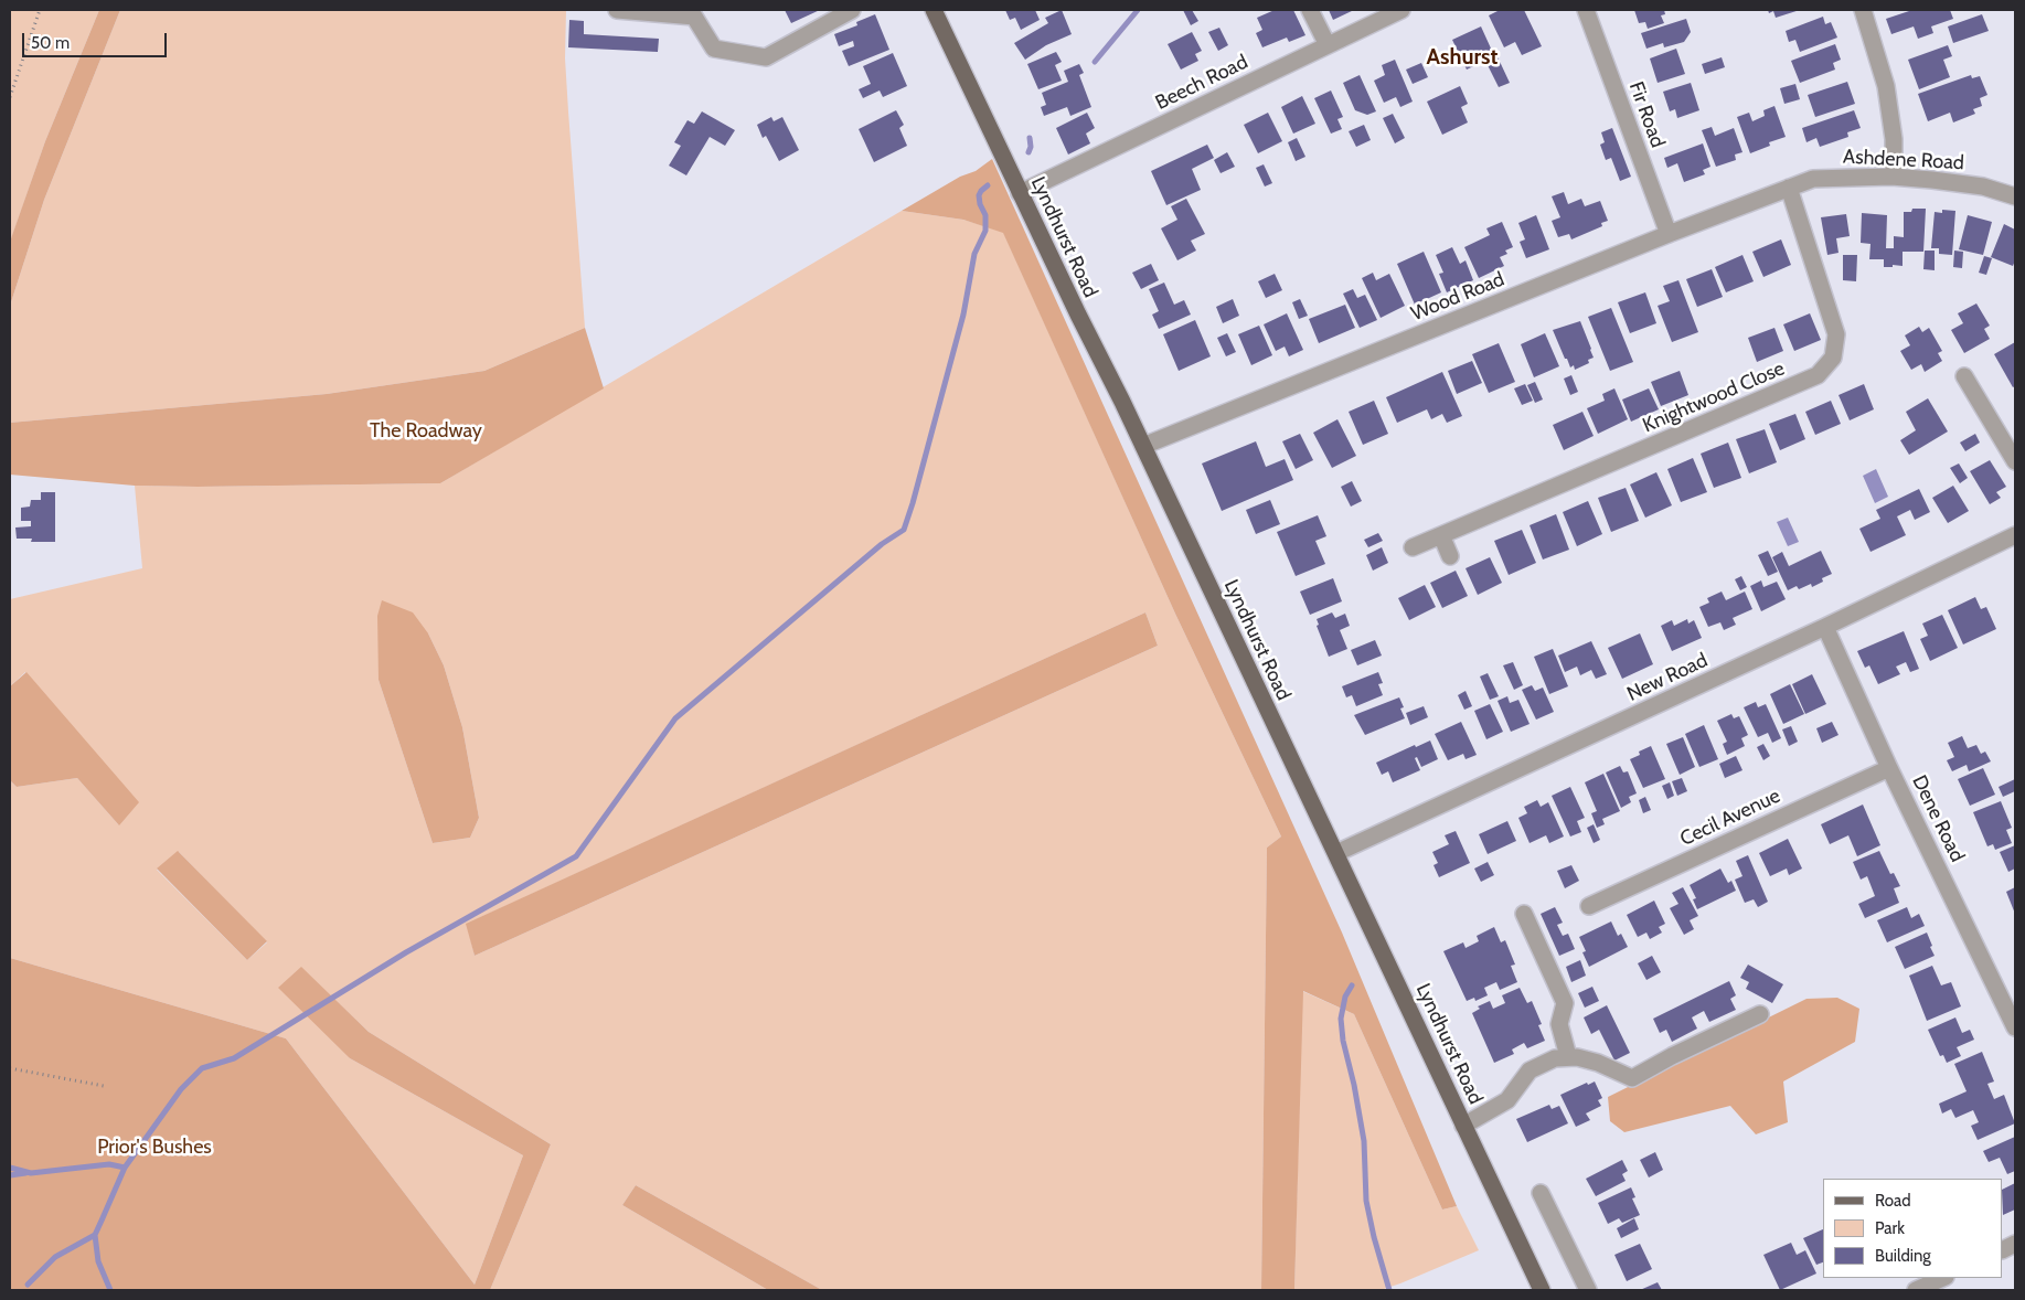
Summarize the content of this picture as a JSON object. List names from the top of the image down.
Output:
{
  "streets": {
    "main road": ["Lyndhurst Road"],
    "street": [
      "Beech Road",
      "Fir Road",
      "Ashdene Road",
      "Wood Road",
      "Knightwood Close",
      "New Road",
      "Cecil Avenue",
      "Dene Road"
    ]
  },
  "crossings": [
    ["Beech Road", "Lyndhurst Road"],
    ["Fir Road", "Wood Road"],
    ["Ashdene Road", "Wood Road"],
    ["Ashdene Road", "Knightwood Close"],
    ["Lyndhurst Road", "Wood Road"],
    ["Lyndhurst Road", "New Road"],
    ["Wood Road", "Knightwood Close"],
    ["New Road", "Dene Road"],
    ["Cecil Avenue", "Dene Road"]
  ],
  "districts": ["Ashurst"],
  "parks": ["The Roadway", "Prior's Bushes"],
  "legend": ["Road", "Park", "Building"],
  "scale_bar": "50 m"
}
